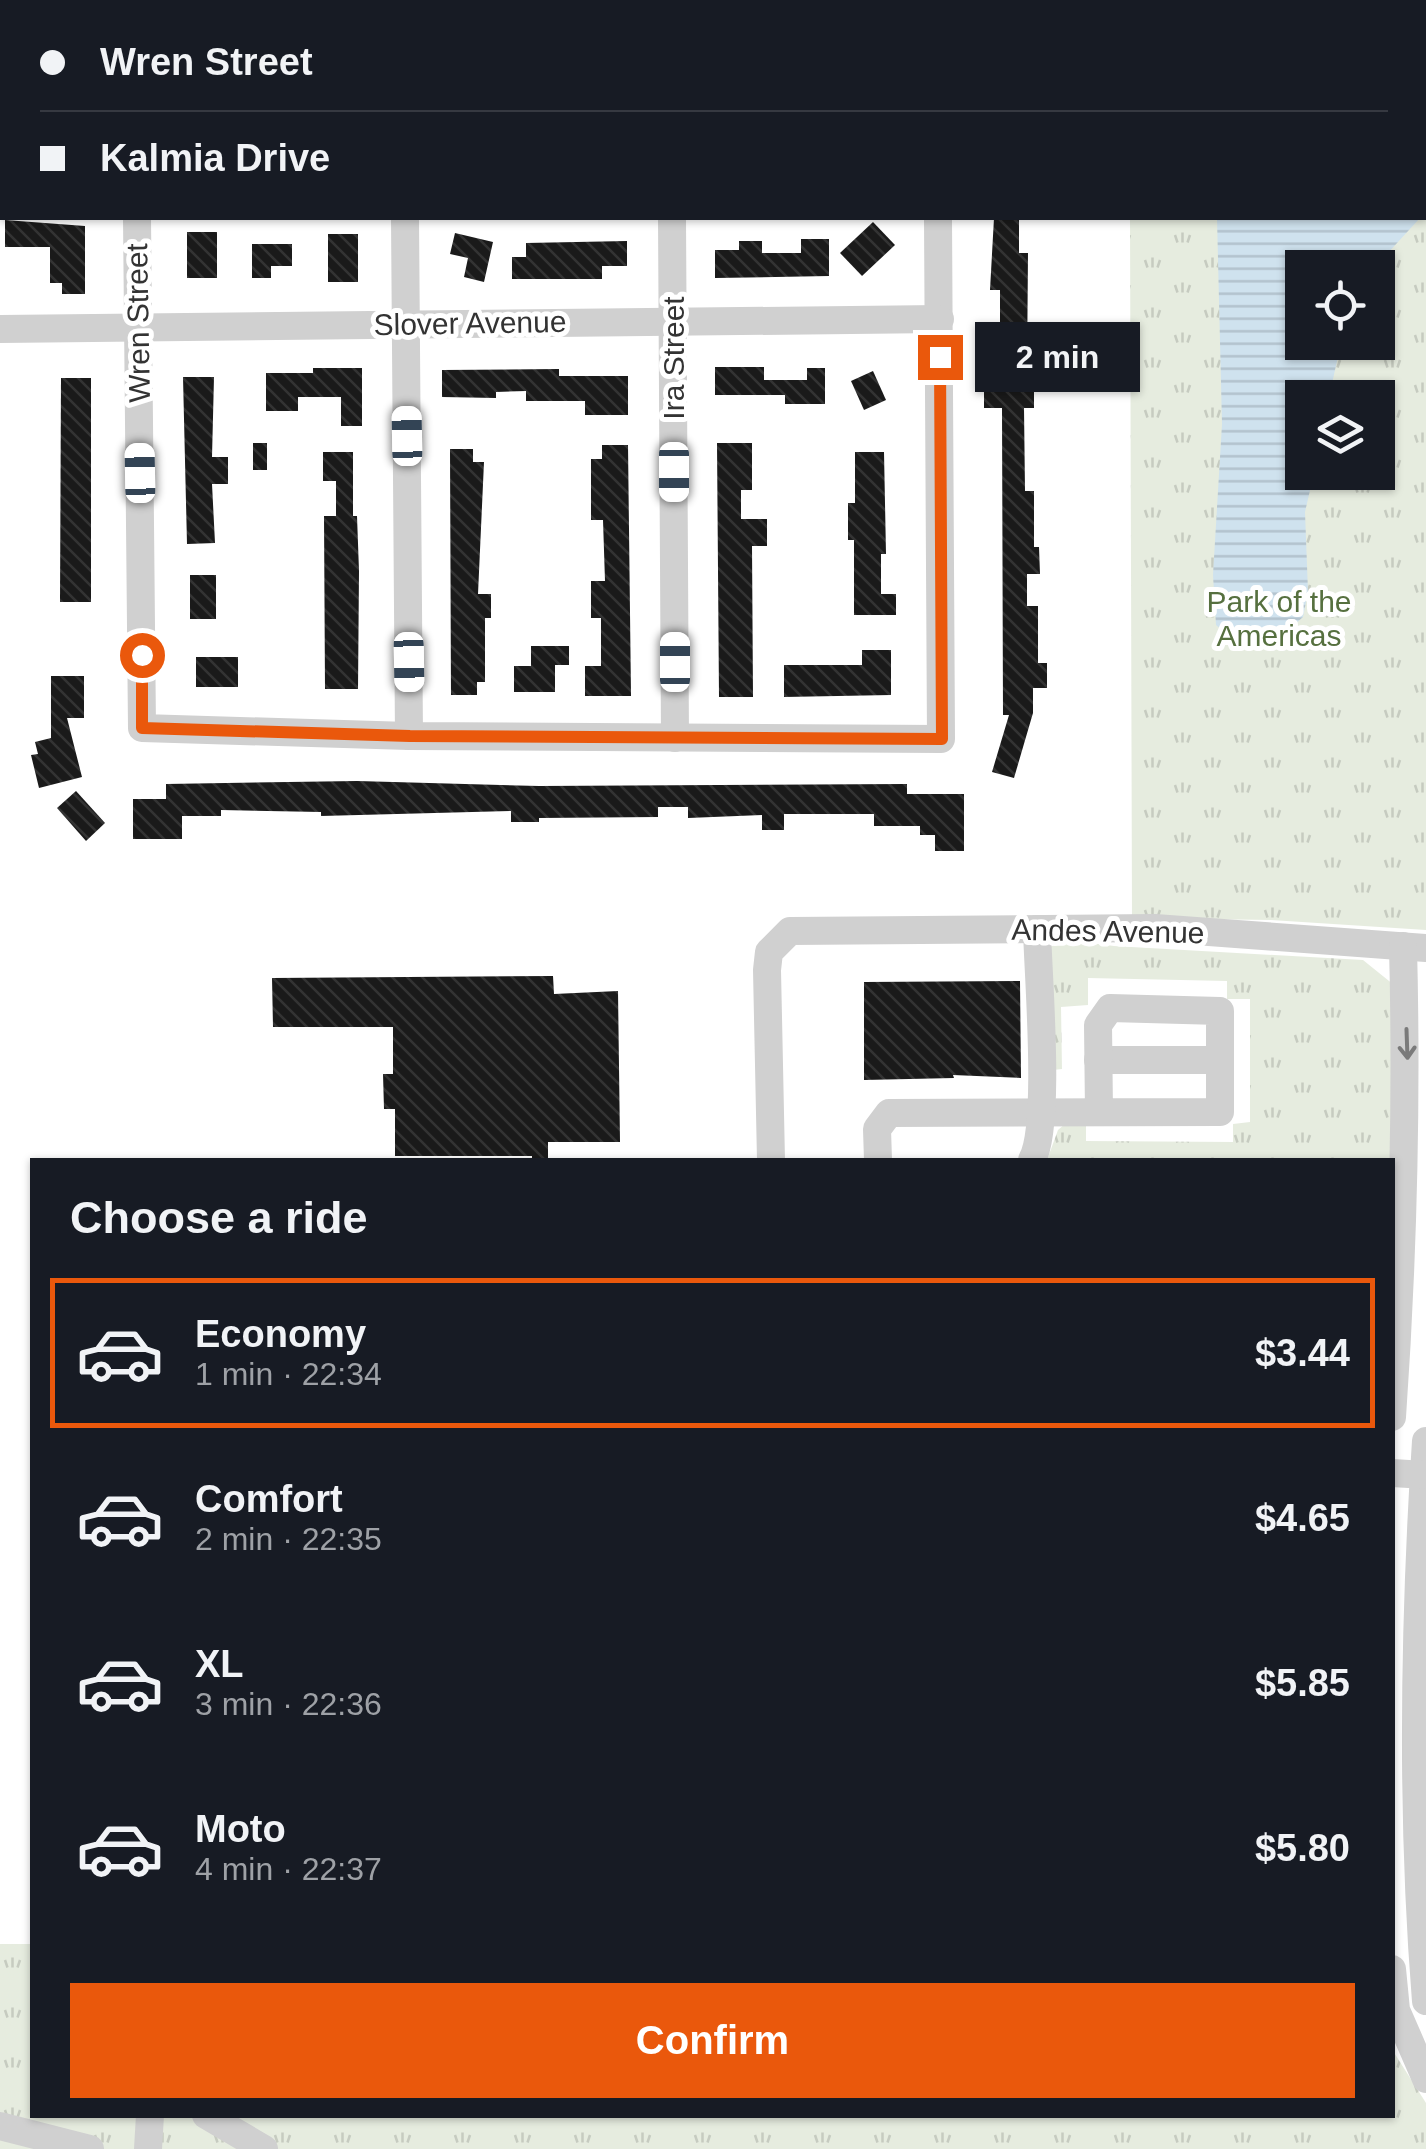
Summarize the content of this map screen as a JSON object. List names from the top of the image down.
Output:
{
  "streets": {
    "street": [
      "Wren Street",
      "Slover Avenue",
      "Ira Street",
      "Andes Avenue"
    ]
  },
  "crossings": [
    ["Wren Street", "Slover Avenue"],
    ["Slover Avenue", "Ira Street"]
  ],
  "parks": ["Park of the Americas"],
  "page": {
    "banner": ["Wren Street", "Kalmia Drive"],
    "bubble": "2 min",
    "heading": "Choose a ride",
    "list": [
      {
        "name": "Economy",
        "note": "1 min · 22:34",
        "value": "$3.44"
      },
      {
        "name": "Comfort",
        "note": "2 min · 22:35",
        "value": "$4.65"
      },
      {
        "name": "XL",
        "note": "3 min · 22:36",
        "value": "$5.85"
      },
      {
        "name": "Moto",
        "note": "4 min · 22:37",
        "value": "$5.80"
      }
    ],
    "buttons": "Confirm"
  }
}
